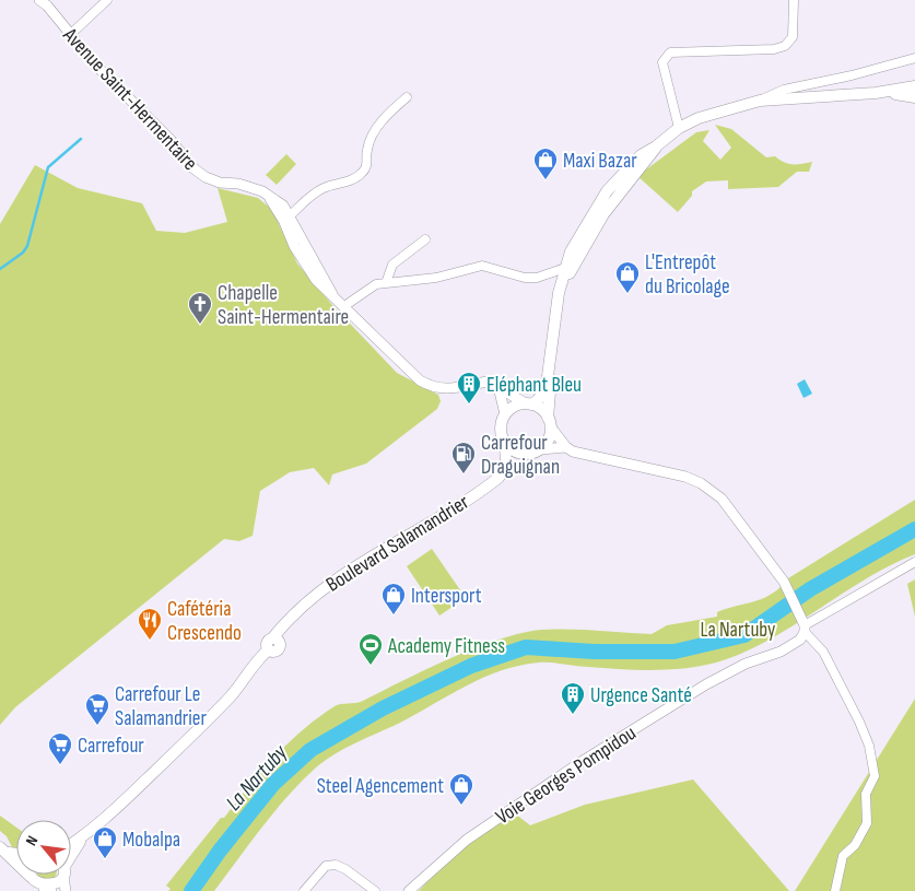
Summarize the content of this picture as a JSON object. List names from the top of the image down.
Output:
{
  "streets": {
    "main road": ["Boulevard Salamandrier"],
    "street": ["Avenue Saint-Hermentaire", "Voie Georges Pompidou"]
  },
  "crossings": [
    ["Avenue Saint-Hermentaire", "Boulevard Salamandrier"]
  ],
  "water": ["La Nartuby"],
  "parks": ["La Nartuby"],
  "places": {
    "shop": [
      "Maxi Bazar",
      "L'Entrepôt du Bricolage",
      "Intersport",
      "Steel Agencement",
      "Mobalpa"
    ],
    "church": ["Chapelle Saint-Hermentaire"],
    "building": ["Eléphant Bleu", "Urgence Santé"],
    "fuel station": ["Carrefour Draguignan"],
    "restaurant": ["Cafétéria Crescendo"],
    "sports": ["Academy Fitness"],
    "supermarket": ["Carrefour Le Salamandrier", "Carrefour"]
  },
  "north": "top left"
}
